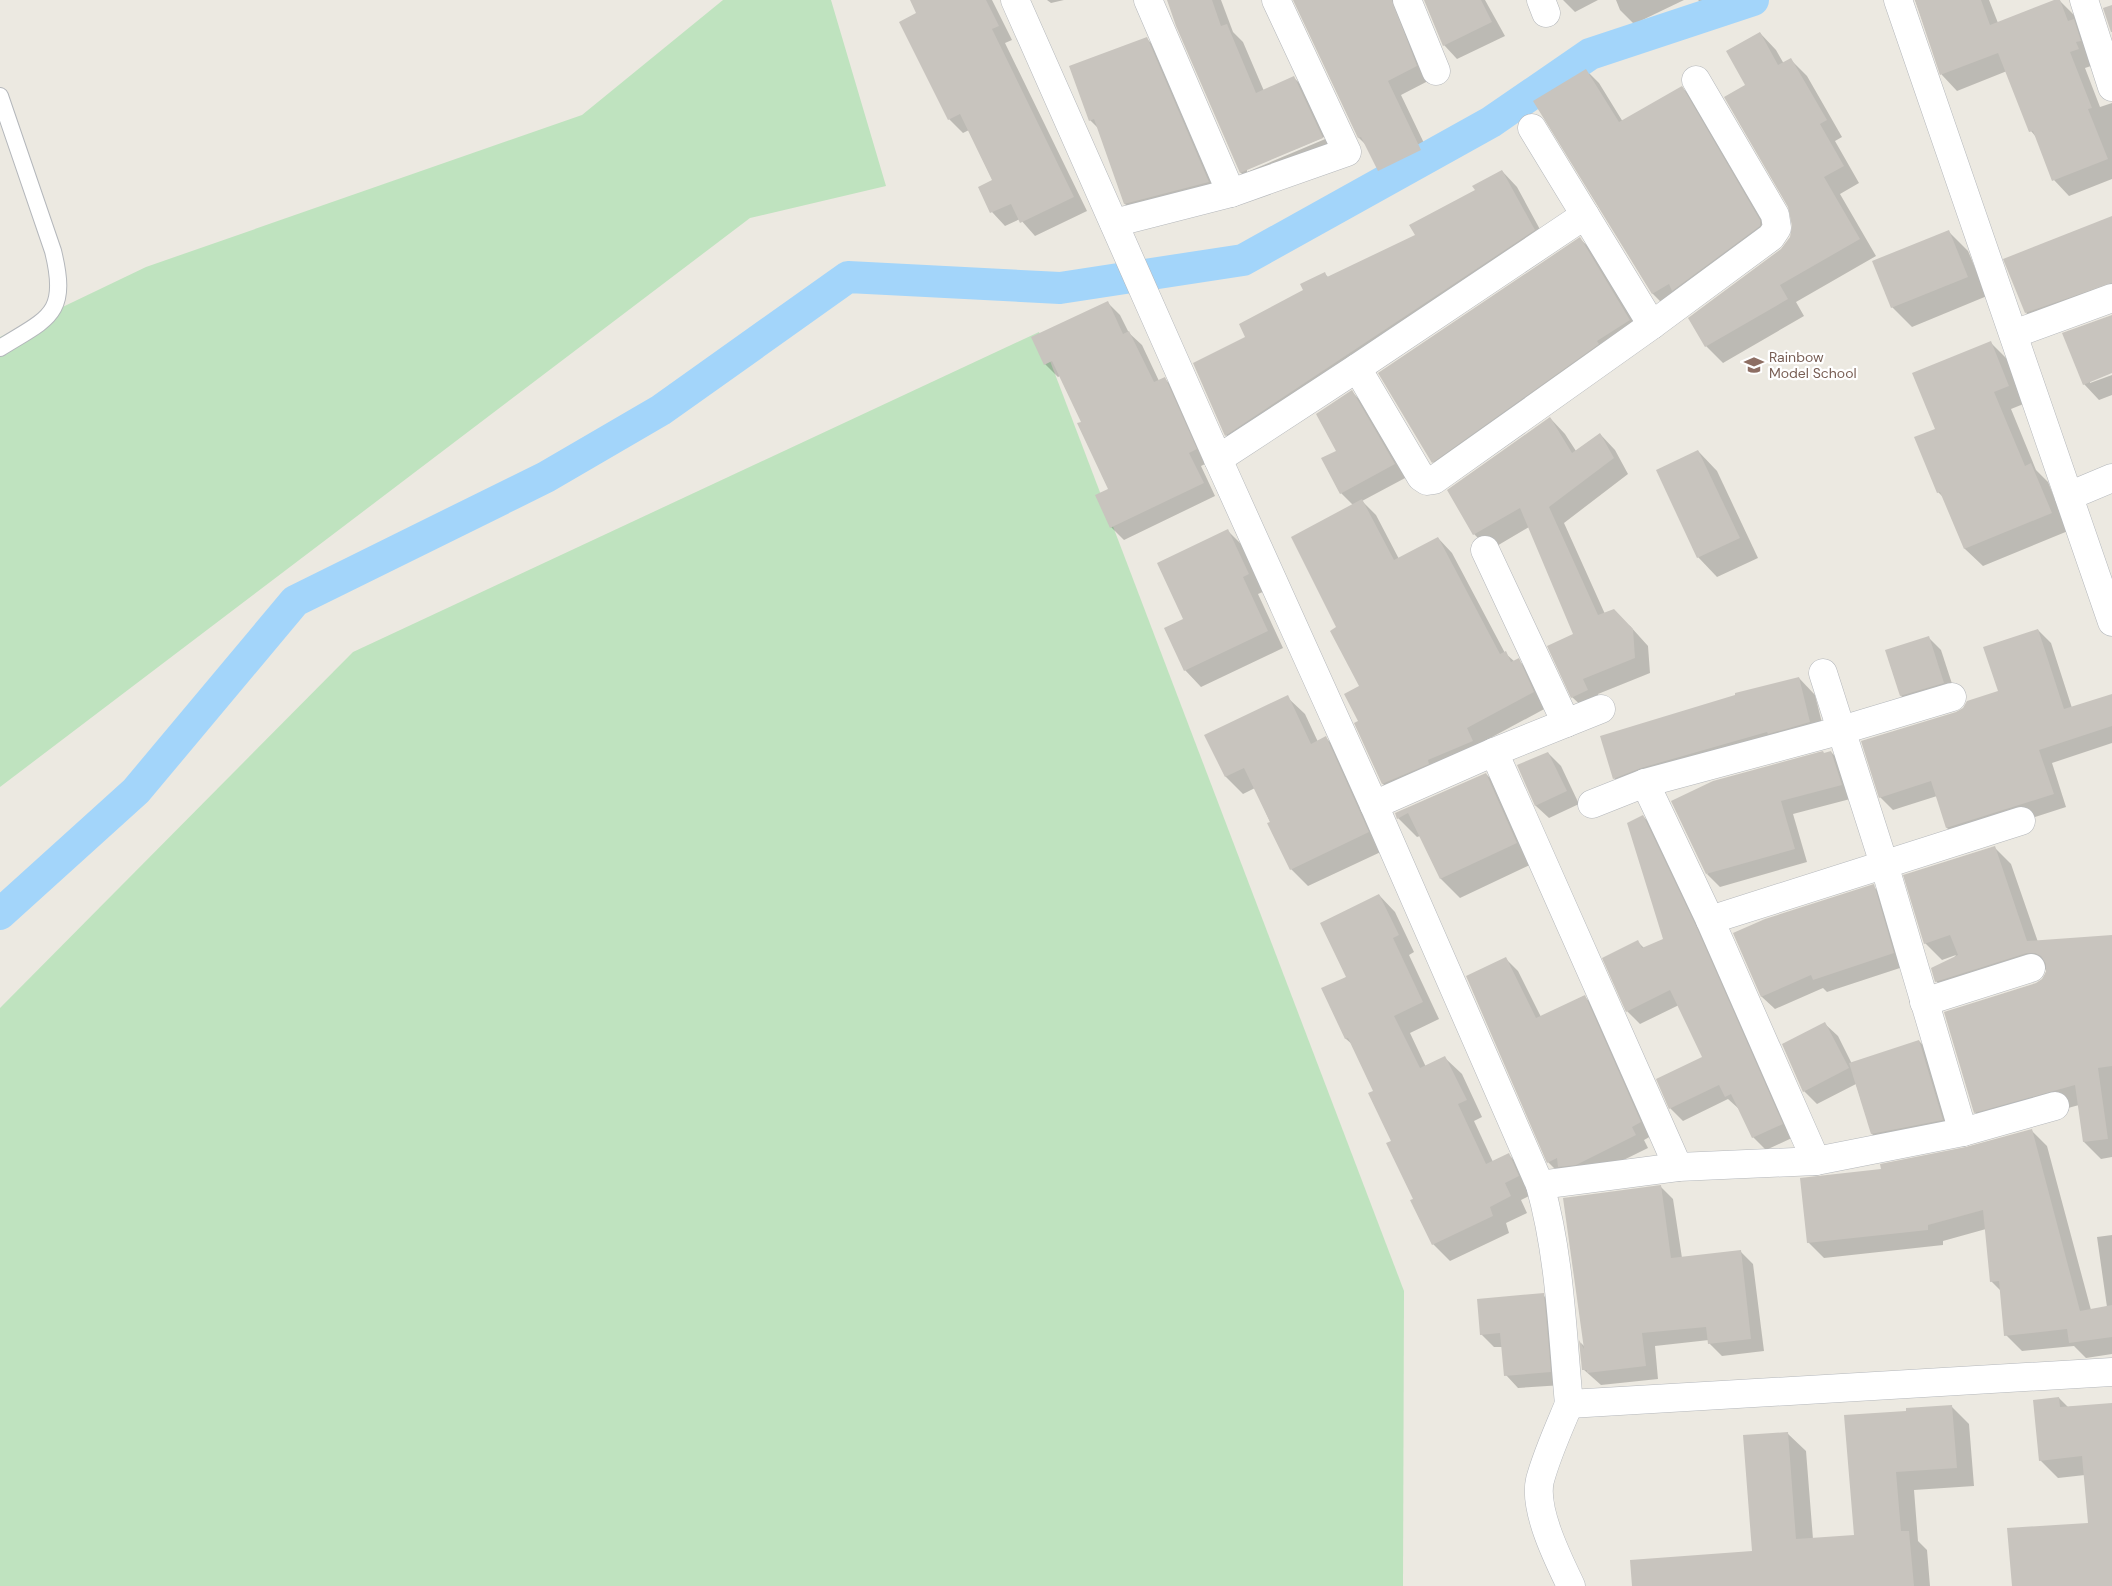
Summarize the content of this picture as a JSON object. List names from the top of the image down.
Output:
{
  "places": {
    "school or university": ["Rainbow Model School"]
  }
}
